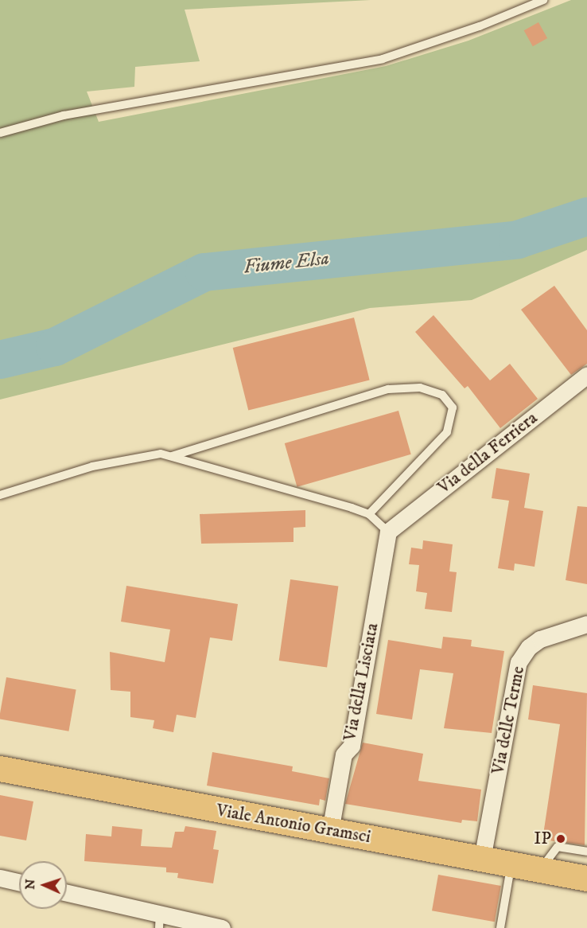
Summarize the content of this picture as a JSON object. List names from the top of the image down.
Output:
{
  "streets": {
    "main road": ["Viale Antonio Gramsci"],
    "street": ["Via della Ferriera", "Via della Lisciata", "Via delle Terme"]
  },
  "crossings": [
    ["Via della Ferriera", "Via della Lisciata"],
    ["Via della Lisciata", "Viale Antonio Gramsci"],
    ["Via delle Terme", "Viale Antonio Gramsci"]
  ],
  "water": ["Fiume Elsa"],
  "places": ["IP"],
  "north": "left"
}
